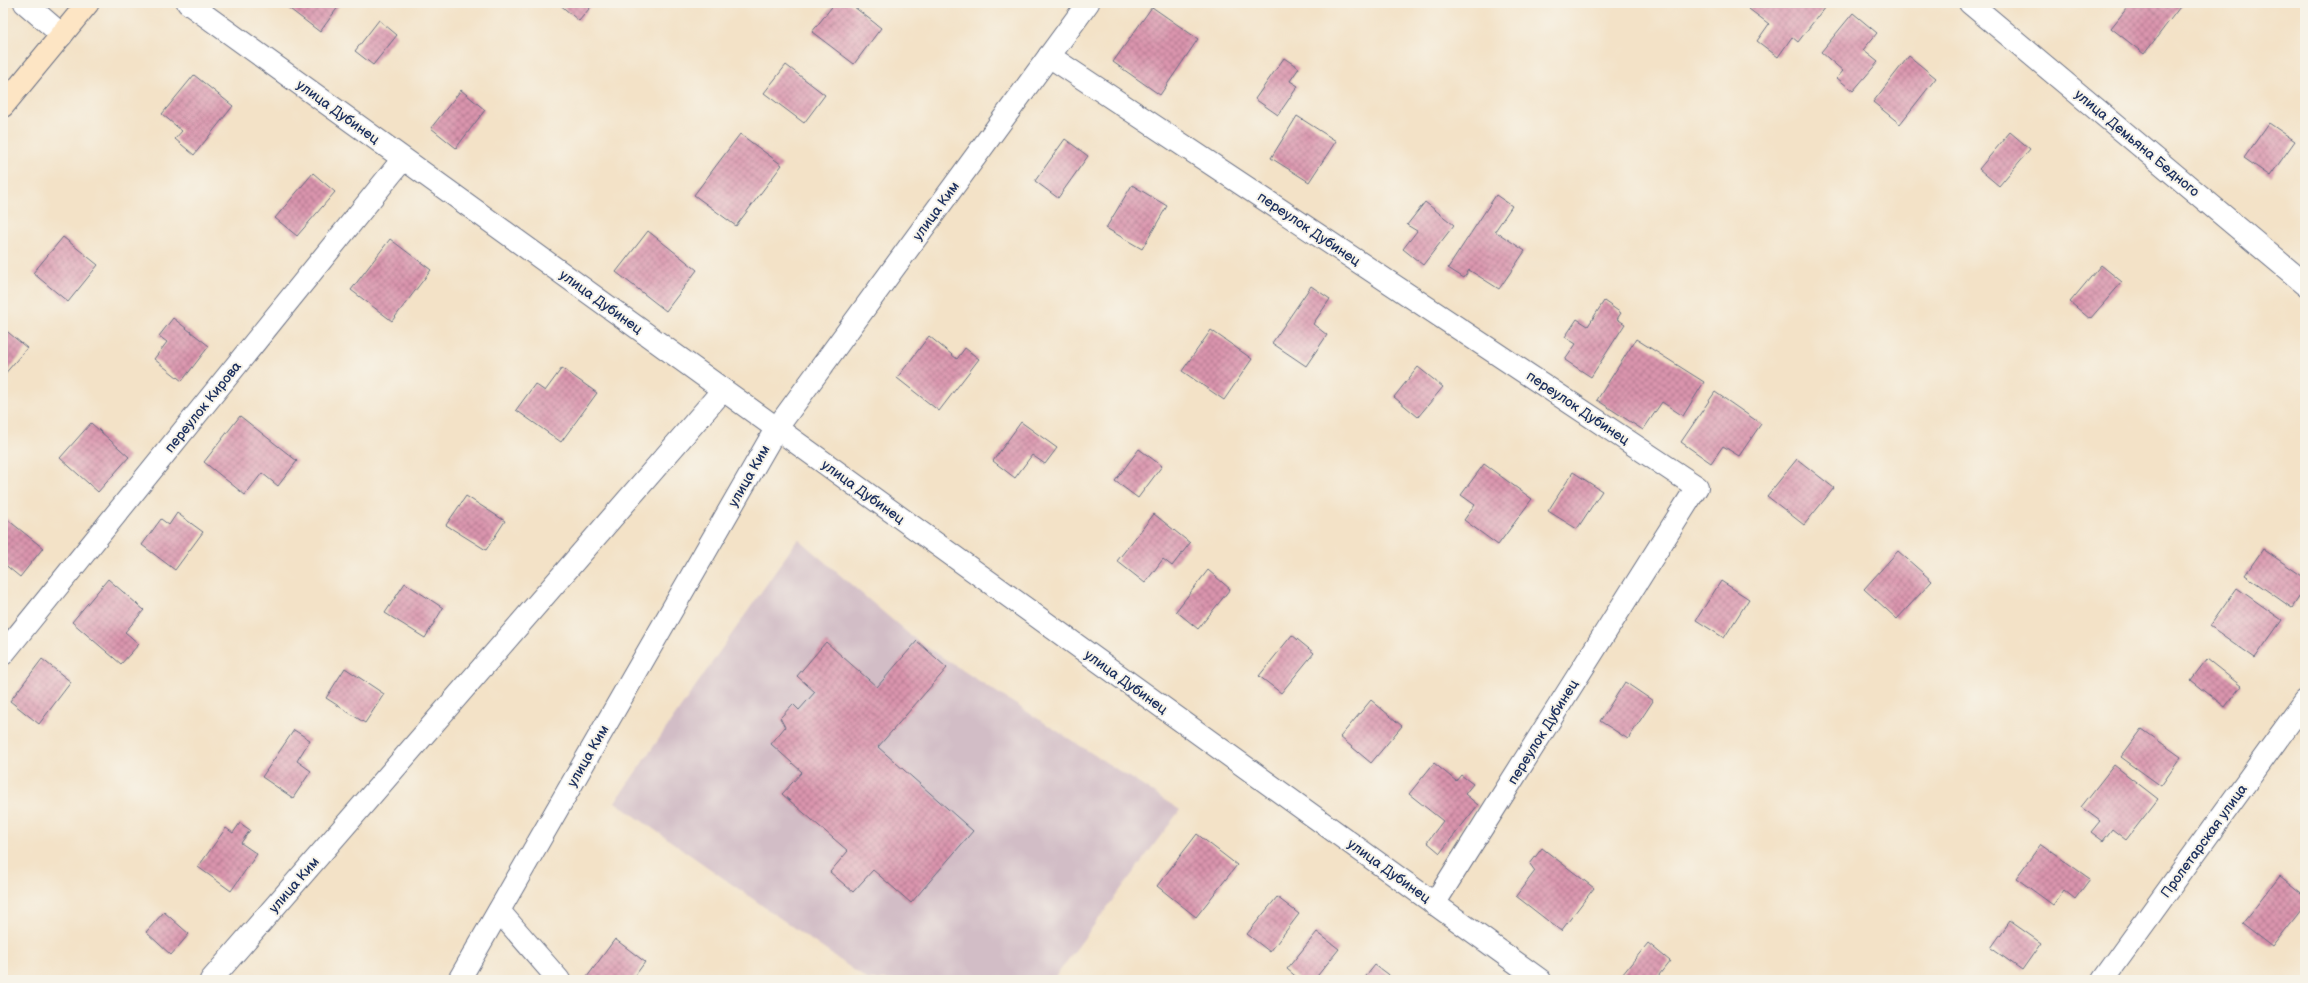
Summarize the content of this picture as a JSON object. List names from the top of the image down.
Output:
{
  "streets": {
    "street": [
      "улица Дубинец",
      "улица Демьяна Бедного",
      "улица Ким",
      "переулок Дубинец",
      "переулок Кирова",
      "Пролетарская улица"
    ]
  },
  "crossings": [
    ["улица Дубинец", "улица Ким"],
    ["улица Дубинец", "переулок Дубинец"],
    ["улица Дубинец", "переулок Кирова"],
    ["улица Ким", "переулок Дубинец"]
  ]
}
